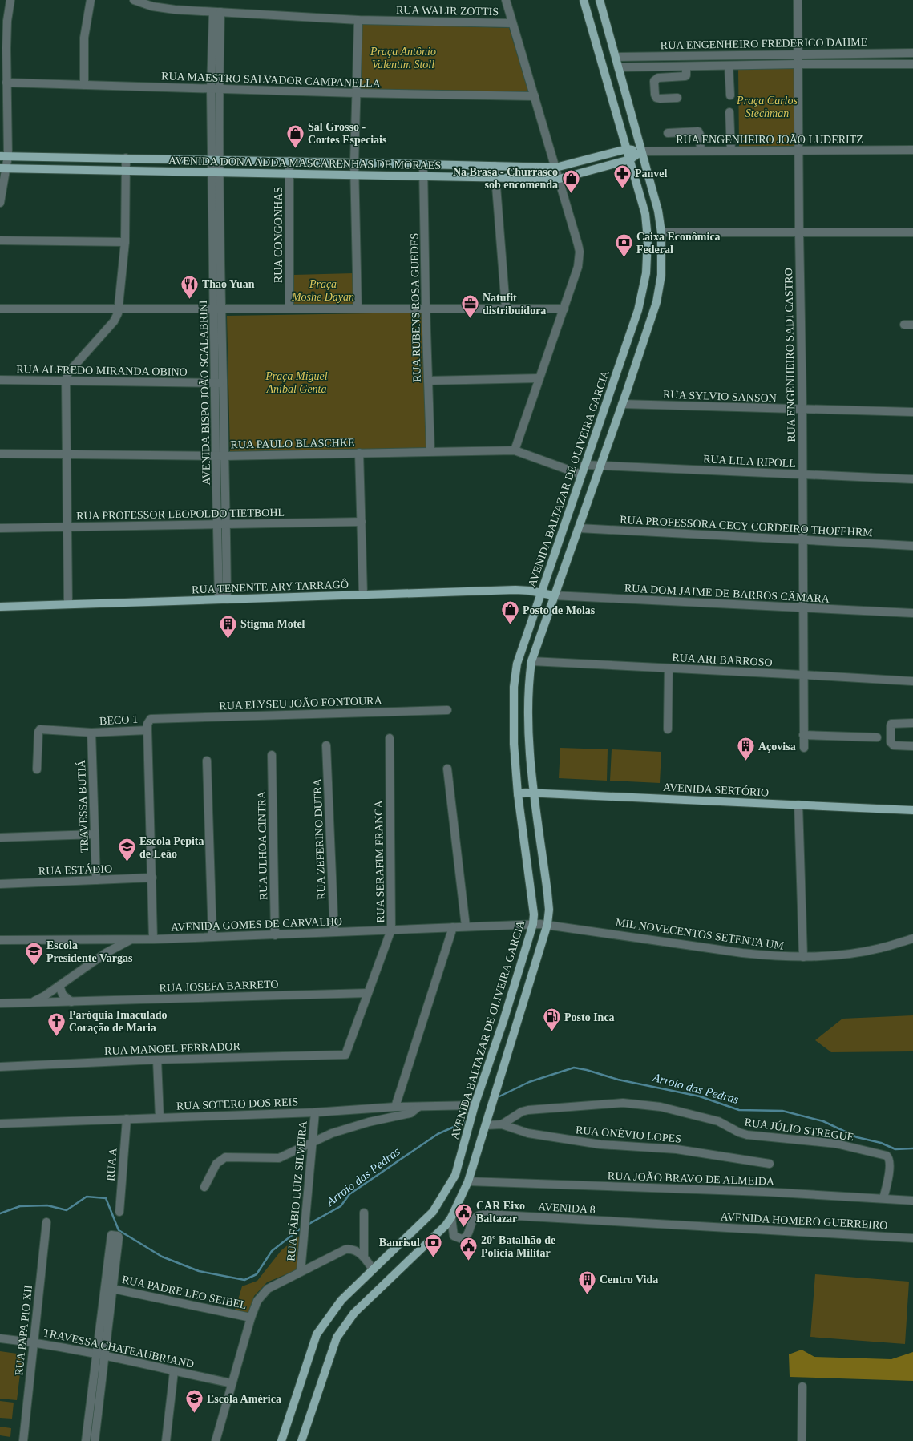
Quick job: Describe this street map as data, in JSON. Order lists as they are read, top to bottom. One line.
{"streets":{"main road":["RUA ENGENHEIRO JOÃO LUDERITZ","AVENIDA DONA ADDA MASCARENHAS DE MORAES","AVENIDA BALTAZAR DE OLIVEIRA GARCIA","RUA TENENTE ARY TARRAGÔ","RUA DOM JAIME DE BARROS CÂMARA","AVENIDA SERTÓRIO"],"street":["RUA WALIR ZOTTIS","RUA ENGENHEIRO FREDERICO DAHME","RUA MAESTRO SALVADOR CAMPANELLA","RUA CONGONHAS","RUA RUBENS ROSA GUEDES","RUA ENGENHEIRO SADI CASTRO","RUA ALFREDO MIRANDA OBINO","AVENIDA BISPO JOÃO SCALABRINI","RUA SYLVIO SANSON","RUA PAULO BLASCHKE","RUA LILA RIPOLL","RUA PROFESSOR LEOPOLDO TIETBOHL","RUA PROFESSORA CECY CORDEIRO THOFEHRM","RUA ARI BARROSO","RUA ELYSEU JOÃO FONTOURA","BECO 1","TRAVESSA BUTIÁ","RUA ZEFERINO DUTRA","RUA ULHOA CINTRA","RUA SERAFIM FRANCA","RUA ESTÁDIO","AVENIDA GOMES DE CARVALHO","MIL NOVECENTOS SETENTA UM","RUA JOSEFA BARRETO","RUA MANOEL FERRADOR","RUA SOTERO DOS REIS","RUA JÚLIO STREGUE","RUA ONÉVIO LOPES","RUA A","RUA JOÃO BRAVO DE ALMEIDA","RUA FÁBIO LUIZ SILVEIRA","AVENIDA 8","AVENIDA HOMERO GUERREIRO","RUA PADRE LEO SEIBEL","RUA PAPA PIO XII","TRAVESSA CHATEAUBRIAND"]},"crossings":[["RUA WALIR ZOTTIS","AVENIDA BISPO JOÃO SCALABRINI"],["RUA ENGENHEIRO FREDERICO DAHME","RUA ENGENHEIRO SADI CASTRO"],["RUA MAESTRO SALVADOR CAMPANELLA","AVENIDA BISPO JOÃO SCALABRINI"],["RUA ENGENHEIRO JOÃO LUDERITZ","AVENIDA DONA ADDA MASCARENHAS DE MORAES"],["RUA ENGENHEIRO JOÃO LUDERITZ","RUA ENGENHEIRO SADI CASTRO"],["RUA ENGENHEIRO JOÃO LUDERITZ","AVENIDA BALTAZAR DE OLIVEIRA GARCIA"],["AVENIDA DONA ADDA MASCARENHAS DE MORAES","RUA CONGONHAS"],["AVENIDA DONA ADDA MASCARENHAS DE MORAES","RUA RUBENS ROSA GUEDES"],["AVENIDA DONA ADDA MASCARENHAS DE MORAES","AVENIDA BISPO JOÃO SCALABRINI"],["AVENIDA DONA ADDA MASCARENHAS DE MORAES","AVENIDA BALTAZAR DE OLIVEIRA GARCIA"],["RUA RUBENS ROSA GUEDES","RUA PAULO BLASCHKE"],["RUA ENGENHEIRO SADI CASTRO","RUA SYLVIO SANSON"],["RUA ENGENHEIRO SADI CASTRO","RUA LILA RIPOLL"],["RUA ENGENHEIRO SADI CASTRO","RUA PROFESSORA CECY CORDEIRO THOFEHRM"],["RUA ENGENHEIRO SADI CASTRO","RUA DOM JAIME DE BARROS CÂMARA"],["RUA ENGENHEIRO SADI CASTRO","RUA ARI BARROSO"],["RUA ALFREDO MIRANDA OBINO","AVENIDA BISPO JOÃO SCALABRINI"],["AVENIDA BISPO JOÃO SCALABRINI","RUA PAULO BLASCHKE"],["AVENIDA BISPO JOÃO SCALABRINI","RUA PROFESSOR LEOPOLDO TIETBOHL"],["AVENIDA BISPO JOÃO SCALABRINI","RUA TENENTE ARY TARRAGÔ"],["RUA PAULO BLASCHKE","AVENIDA BALTAZAR DE OLIVEIRA GARCIA"],["RUA LILA RIPOLL","AVENIDA BALTAZAR DE OLIVEIRA GARCIA"],["AVENIDA BALTAZAR DE OLIVEIRA GARCIA","RUA TENENTE ARY TARRAGÔ"],["AVENIDA BALTAZAR DE OLIVEIRA GARCIA","RUA DOM JAIME DE BARROS CÂMARA"],["AVENIDA BALTAZAR DE OLIVEIRA GARCIA","AVENIDA SERTÓRIO"],["AVENIDA BALTAZAR DE OLIVEIRA GARCIA","AVENIDA GOMES DE CARVALHO"],["AVENIDA BALTAZAR DE OLIVEIRA GARCIA","RUA SOTERO DOS REIS"],["RUA TENENTE ARY TARRAGÔ","RUA DOM JAIME DE BARROS CÂMARA"],["RUA ELYSEU JOÃO FONTOURA","BECO 1"],["BECO 1","TRAVESSA BUTIÁ"],["TRAVESSA BUTIÁ","RUA ESTÁDIO"],["RUA ZEFERINO DUTRA","AVENIDA GOMES DE CARVALHO"],["RUA ULHOA CINTRA","AVENIDA GOMES DE CARVALHO"],["RUA SERAFIM FRANCA","AVENIDA GOMES DE CARVALHO"],["RUA SERAFIM FRANCA","RUA JOSEFA BARRETO"],["RUA SERAFIM FRANCA","RUA MANOEL FERRADOR"],["AVENIDA GOMES DE CARVALHO","MIL NOVECENTOS SETENTA UM"],["AVENIDA GOMES DE CARVALHO","RUA JOSEFA BARRETO"],["RUA SOTERO DOS REIS","RUA A"],["RUA SOTERO DOS REIS","RUA FÁBIO LUIZ SILVEIRA"],["RUA JÚLIO STREGUE","RUA ONÉVIO LOPES"],["RUA JÚLIO STREGUE","RUA JOÃO BRAVO DE ALMEIDA"],["AVENIDA 8","AVENIDA HOMERO GUERREIRO"],["RUA PAPA PIO XII","TRAVESSA CHATEAUBRIAND"]],"water":["Arroio das Pedras"],"parks":["Praça Antônio Valentim Stoll","Praça Carlos Stechman","Praça Moshe Dayan","Praça Miguel Aníbal Genta"],"places":{"shop":["Sal Grosso - Cortes Especiais","Na Brasa - Churrasco sob encomenda","Posto de Molas"],"pharmacy":["Panvel"],"bank":["Caixa Econômica Federal","Banrisul"],"restaurant":["Thao Yuan"],"office":["Natufit distribuidora"],"building":["Stigma Motel","Açovisa","Centro Vida"],"school or university":["Escola Pepita de Leão","Escola Presidente Vargas","Escola América"],"fuel station":["Posto Inca"],"church":["Paróquia Imaculado Coração de Maria"],"public building":["CAR Eixo Baltazar","20º Batalhão de Polícia Militar"]}}
